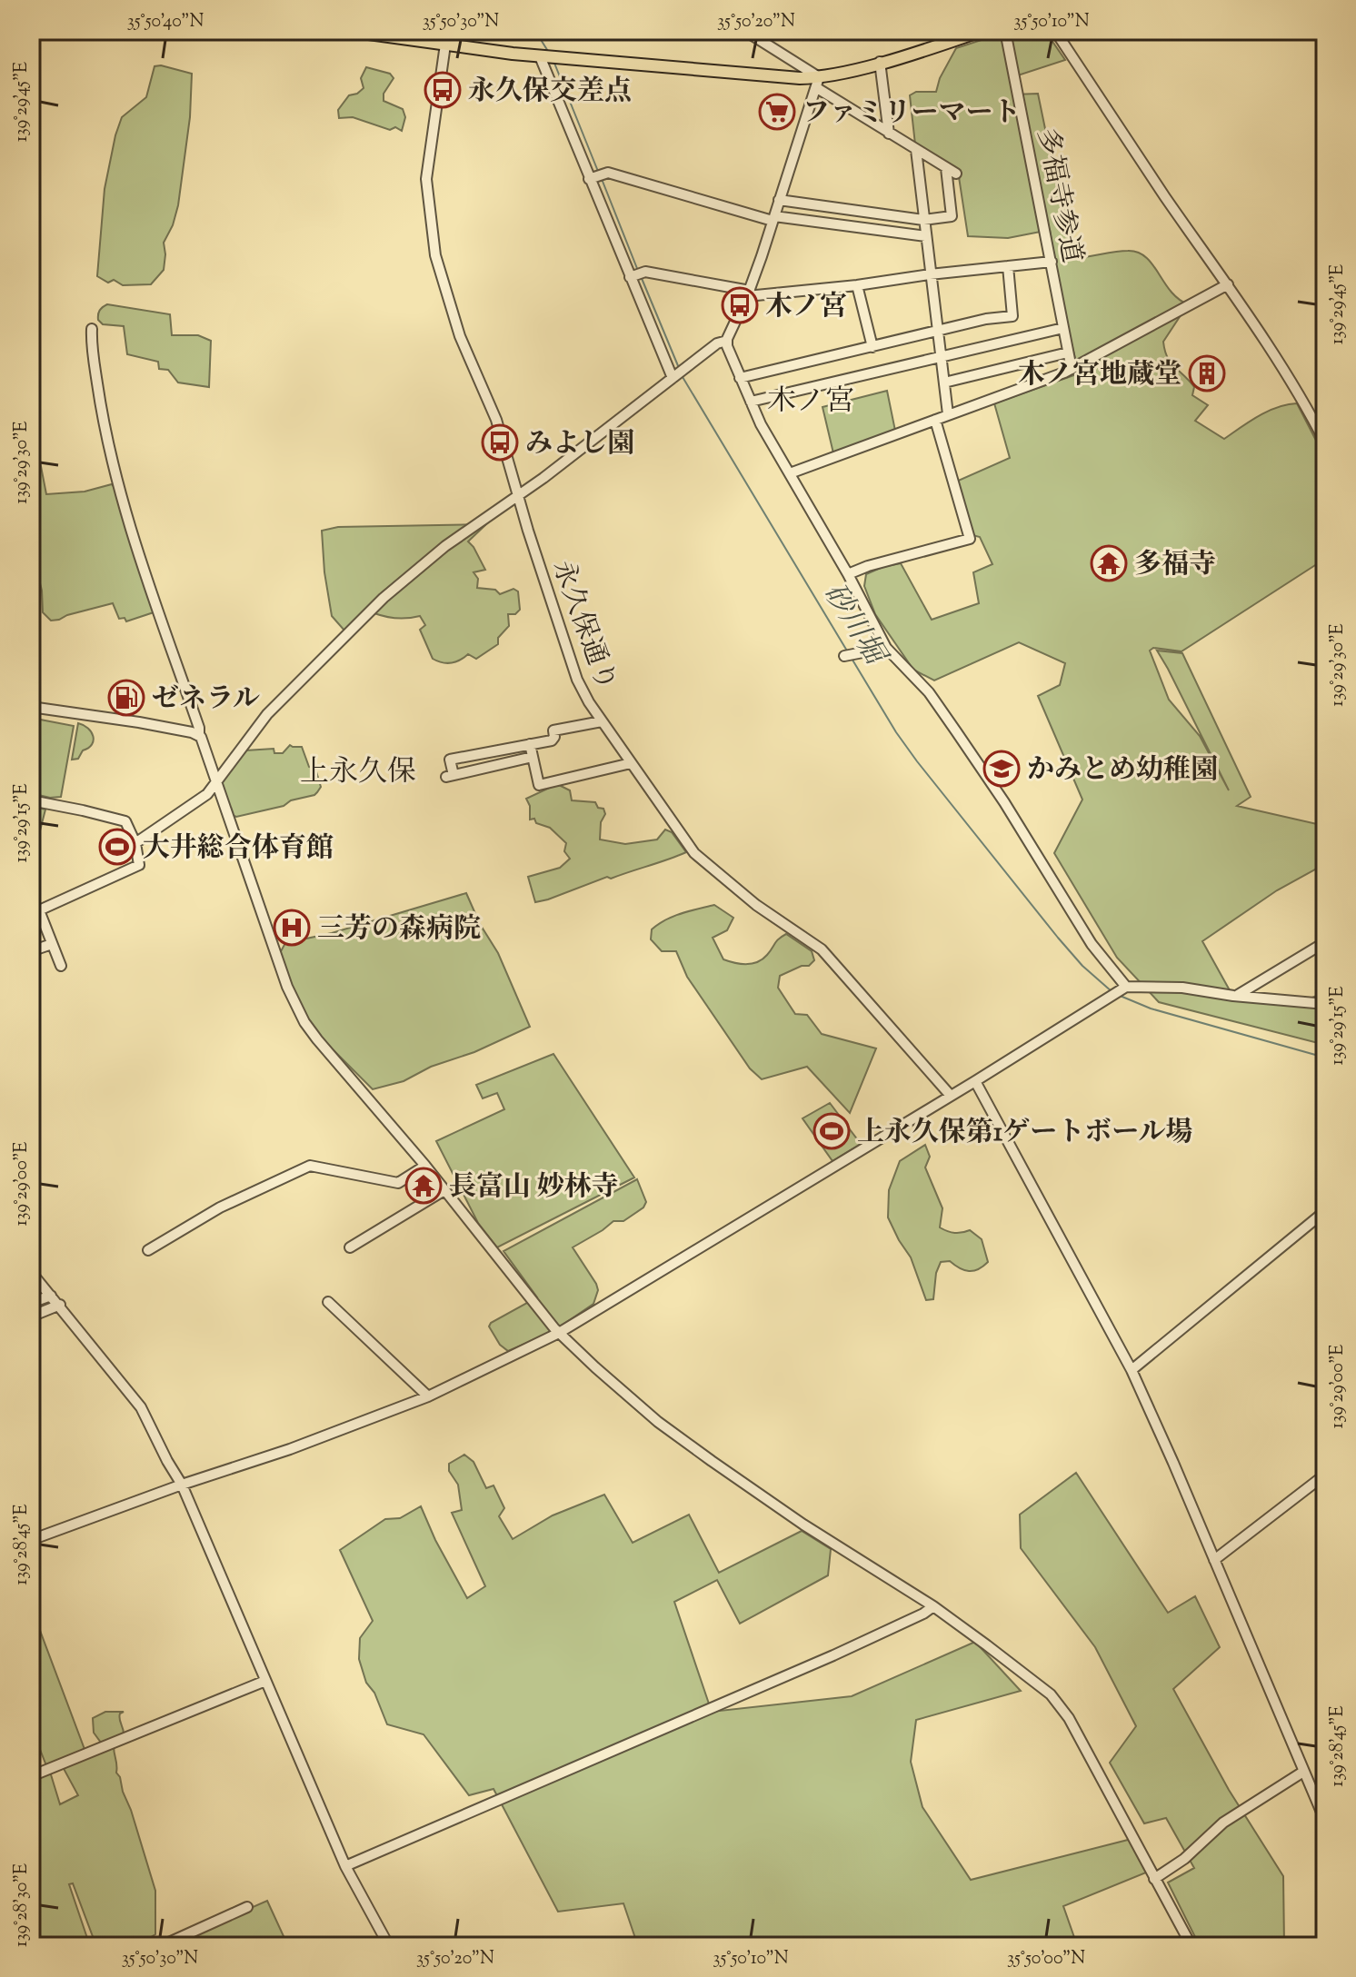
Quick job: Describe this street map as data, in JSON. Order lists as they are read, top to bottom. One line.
{"streets":{"street":["多福寺参道","永久保通り"]},"districts":["木ノ宮","上永久保"],"water":["砂川堀"],"places":{"bus stop":["永久保交差点","木ノ宮","みよし園"],"supermarket":["ファミリーマート"],"building":["木ノ宮地蔵堂"],"temple":["多福寺","長富山 妙林寺"],"fuel station":["ゼネラル"],"school or university":["かみとめ幼稚園"],"sports":["大井総合体育館","上永久保第1ゲートボール場"],"hospital":["三芳の森病院"]},"coordinates":["35°50'40\"N","35°50'30\"N","35°50'20\"N","35°50'10\"N","139°29'45\"E","139°29'30\"E","139°29'15\"E","139°29'00\"E","139°28'45\"E","139°28'30\"E","35°50'00\"N"]}
